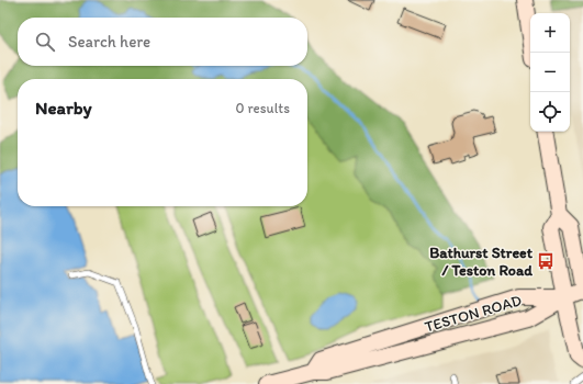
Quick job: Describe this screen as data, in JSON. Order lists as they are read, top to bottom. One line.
{"streets":{"main road":["TESTON ROAD"]},"places":{"bus stop":["Bathurst Street / Teston Road"]},"page":{"map_buttons":["+","−"],"search":"Search here","heading":["Nearby","0 results"]}}
